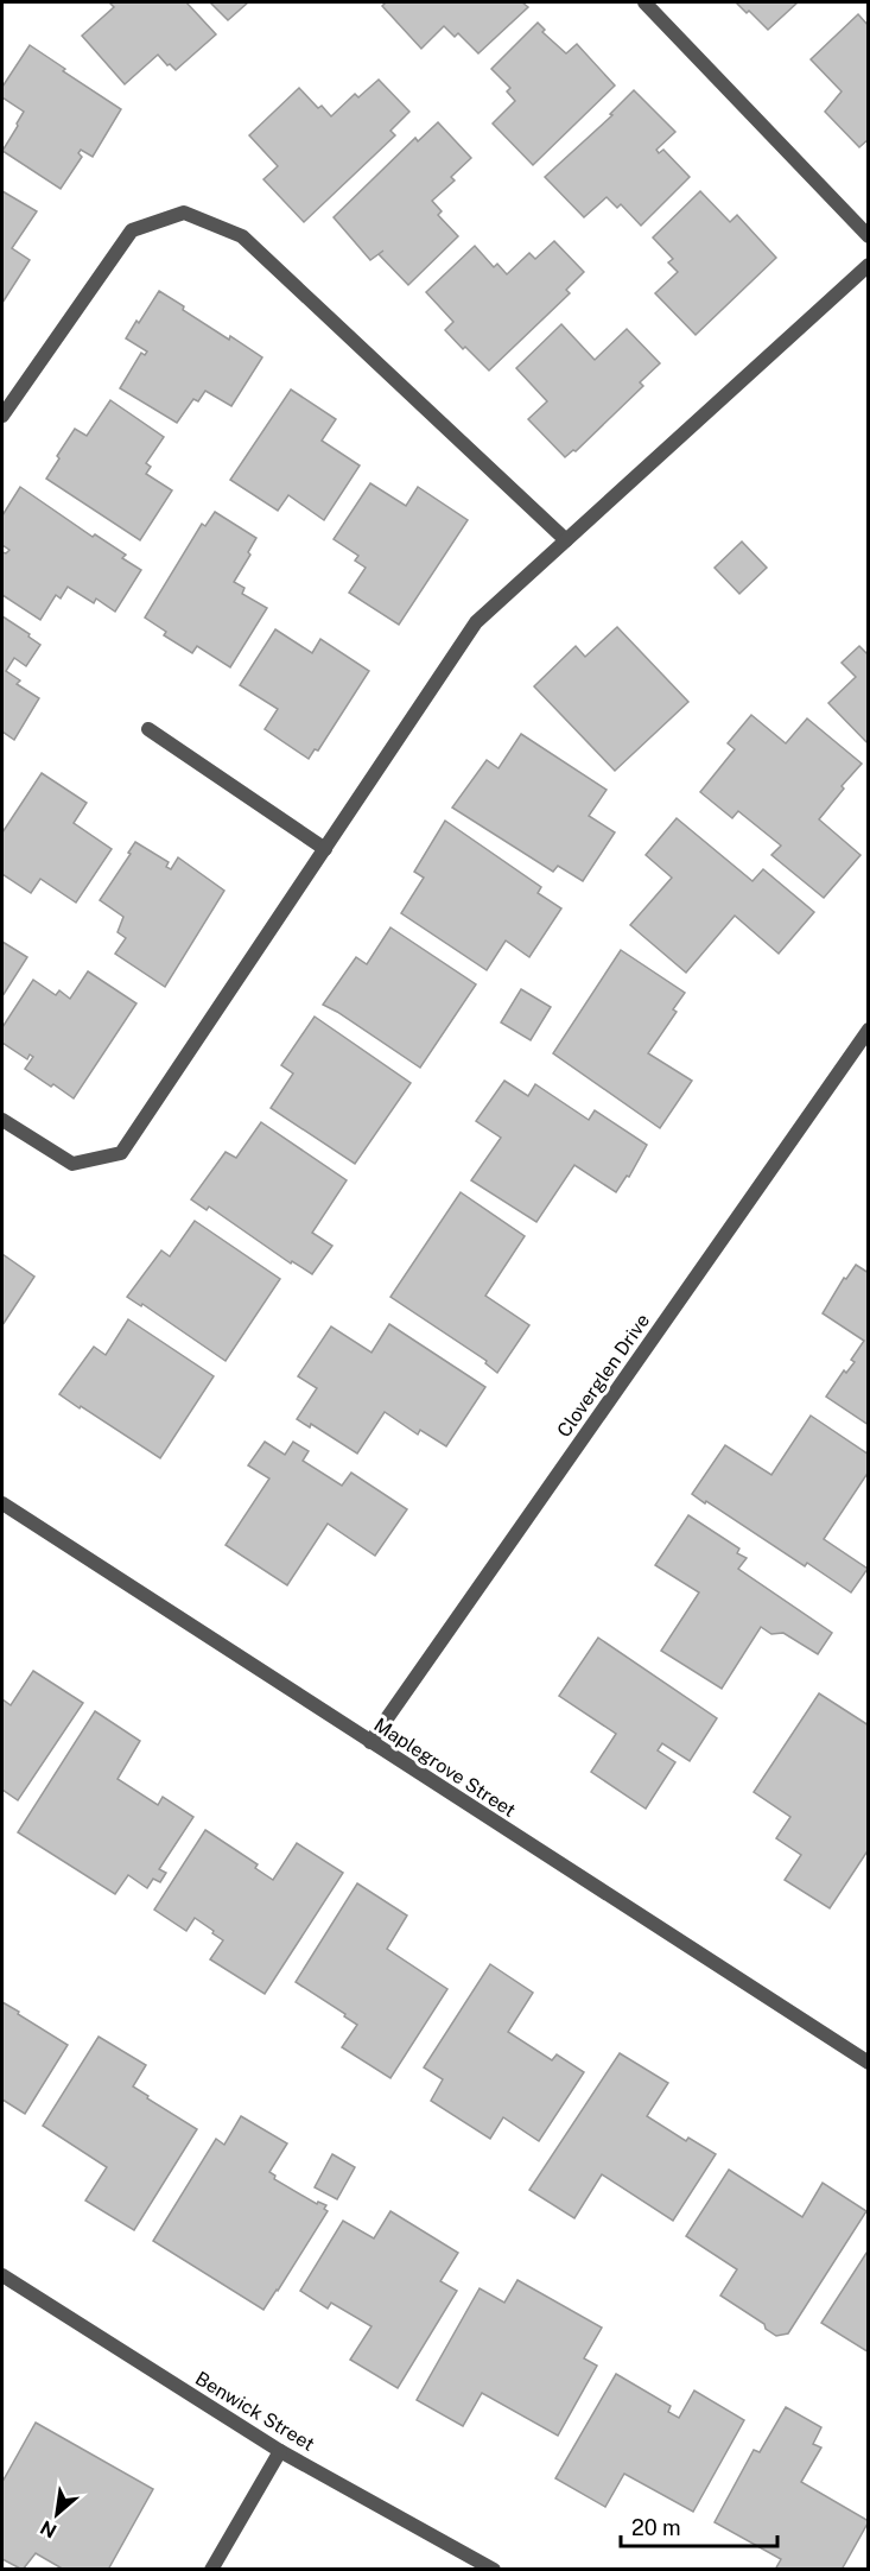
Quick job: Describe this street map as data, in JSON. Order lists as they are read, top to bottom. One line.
{"streets":{"street":["Cloverglen Drive","Maplegrove Street","Benwick Street"]},"crossings":[["Cloverglen Drive","Maplegrove Street"]],"scale_bar":"20 m","north":"bottom left"}
